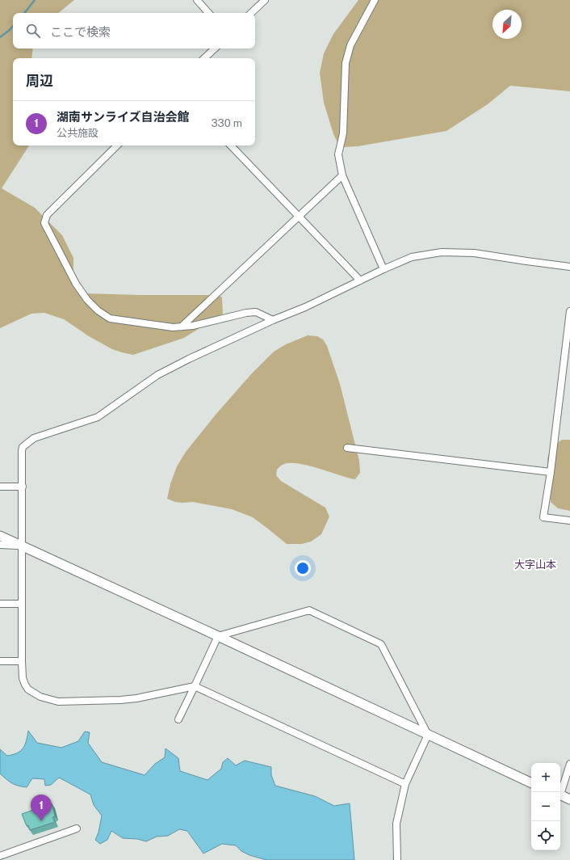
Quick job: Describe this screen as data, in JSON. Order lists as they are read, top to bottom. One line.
{"districts":["大字山本"],"north":"bottom left","page":{"search":"ここで検索","heading":"周辺","list":[{"mark":"1","name":"湖南サンライズ自治会館","note":"公共施設","value":"330 m"}],"map_buttons":["+","−"],"pins":"1"}}
